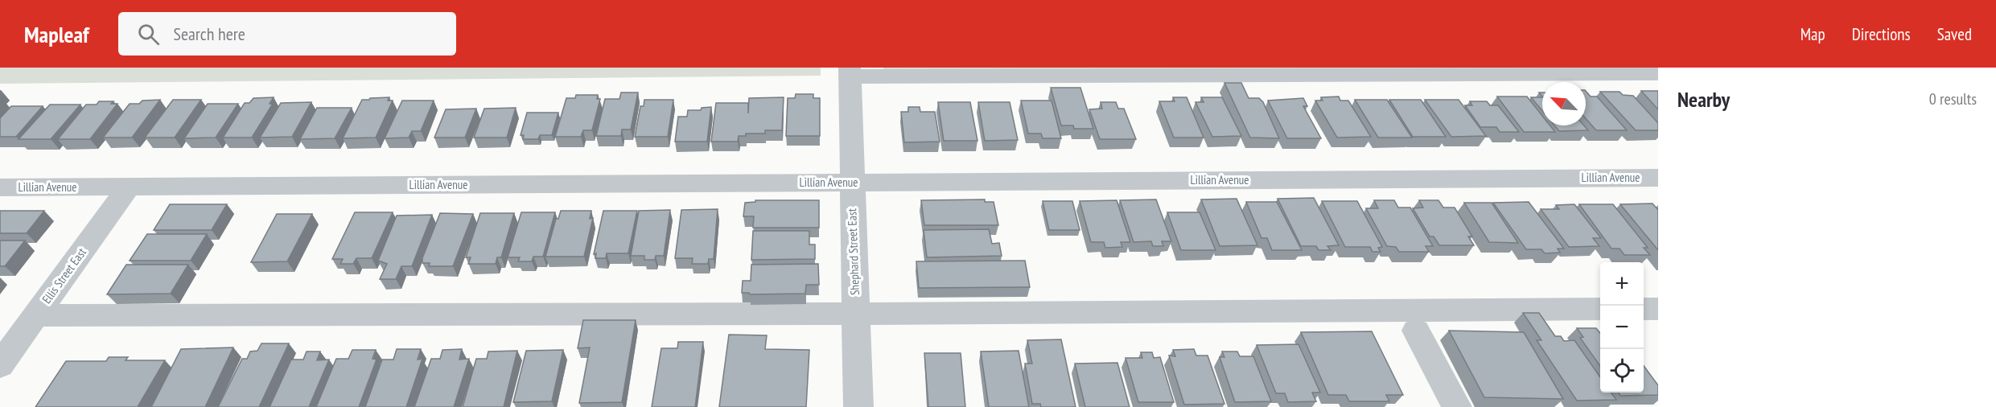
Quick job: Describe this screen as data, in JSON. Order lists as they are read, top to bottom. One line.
{"streets":{"street":["Lillian Avenue","Shephard Street East","Ellis Street East"]},"crossings":[["Lillian Avenue","Shephard Street East"],["Lillian Avenue","Ellis Street East"]],"north":"top left","page":{"header":"Mapleaf","search":"Search here","nav":["Map","Directions","Saved"],"heading":["Nearby","0 results"],"map_buttons":["+","−"]}}
